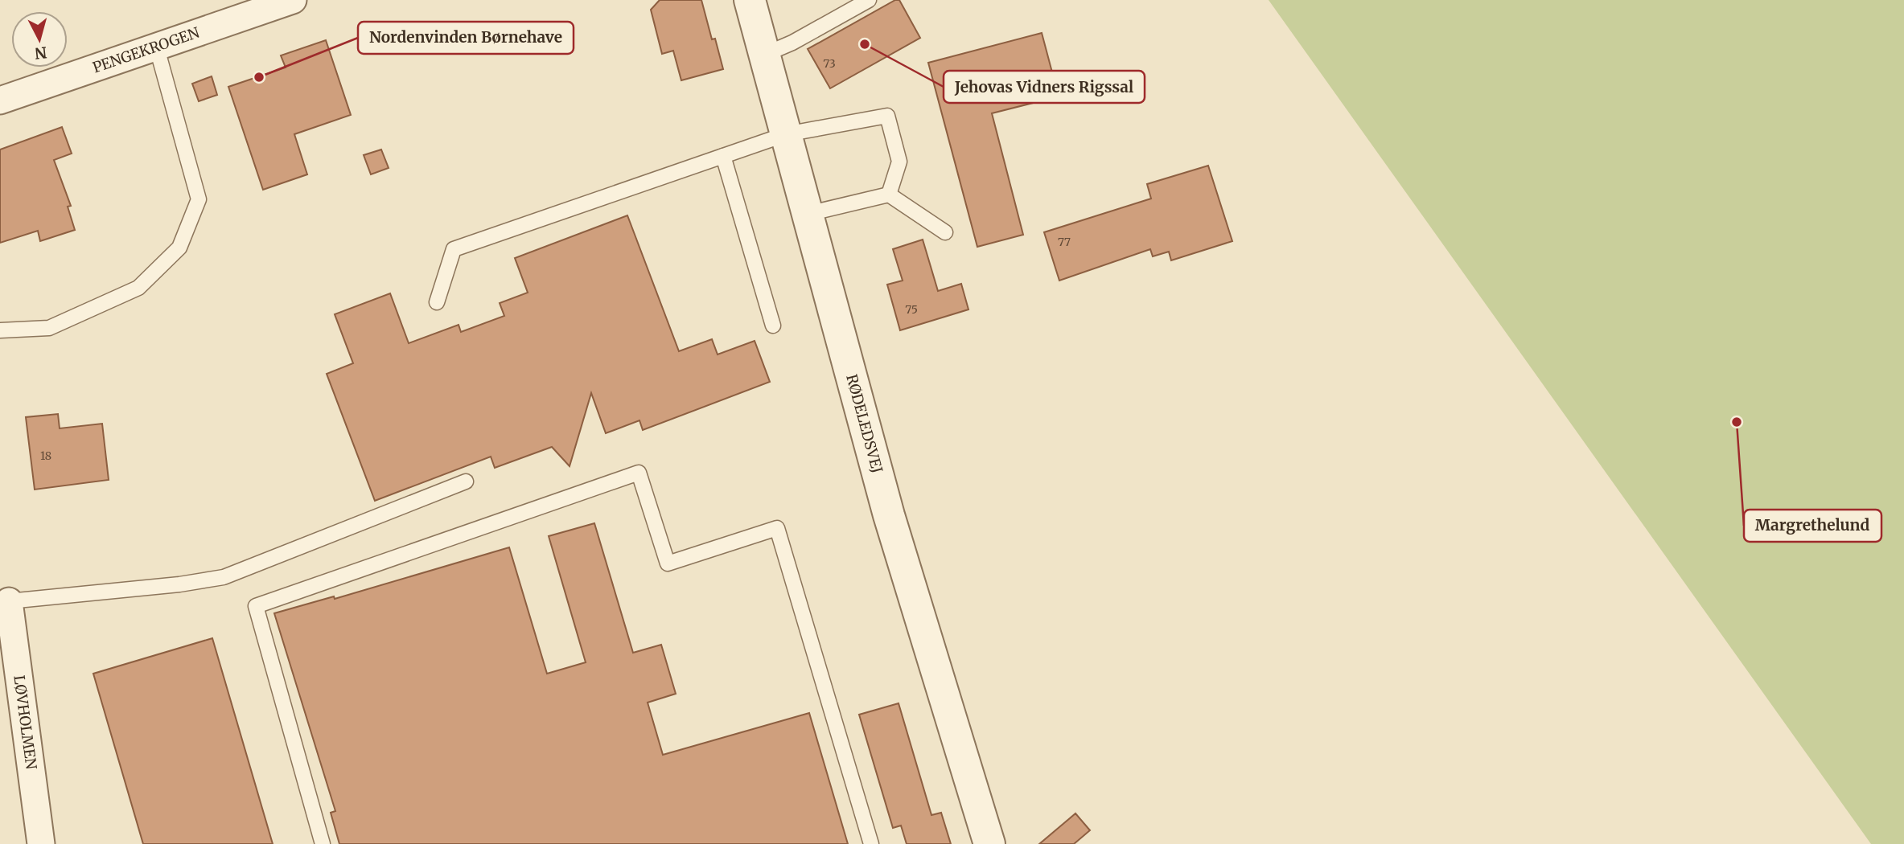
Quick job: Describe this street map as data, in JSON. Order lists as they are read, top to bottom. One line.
{"streets":{"street":["PENGEKROGEN","RØDELEDSVEJ","LØVHOLMEN"]},"places":["Jehovas Vidners Rigssal","Nordenvinden Børnehave","Margrethelund"],"house_numbers":["73","77","75","18"],"north":"bottom"}
